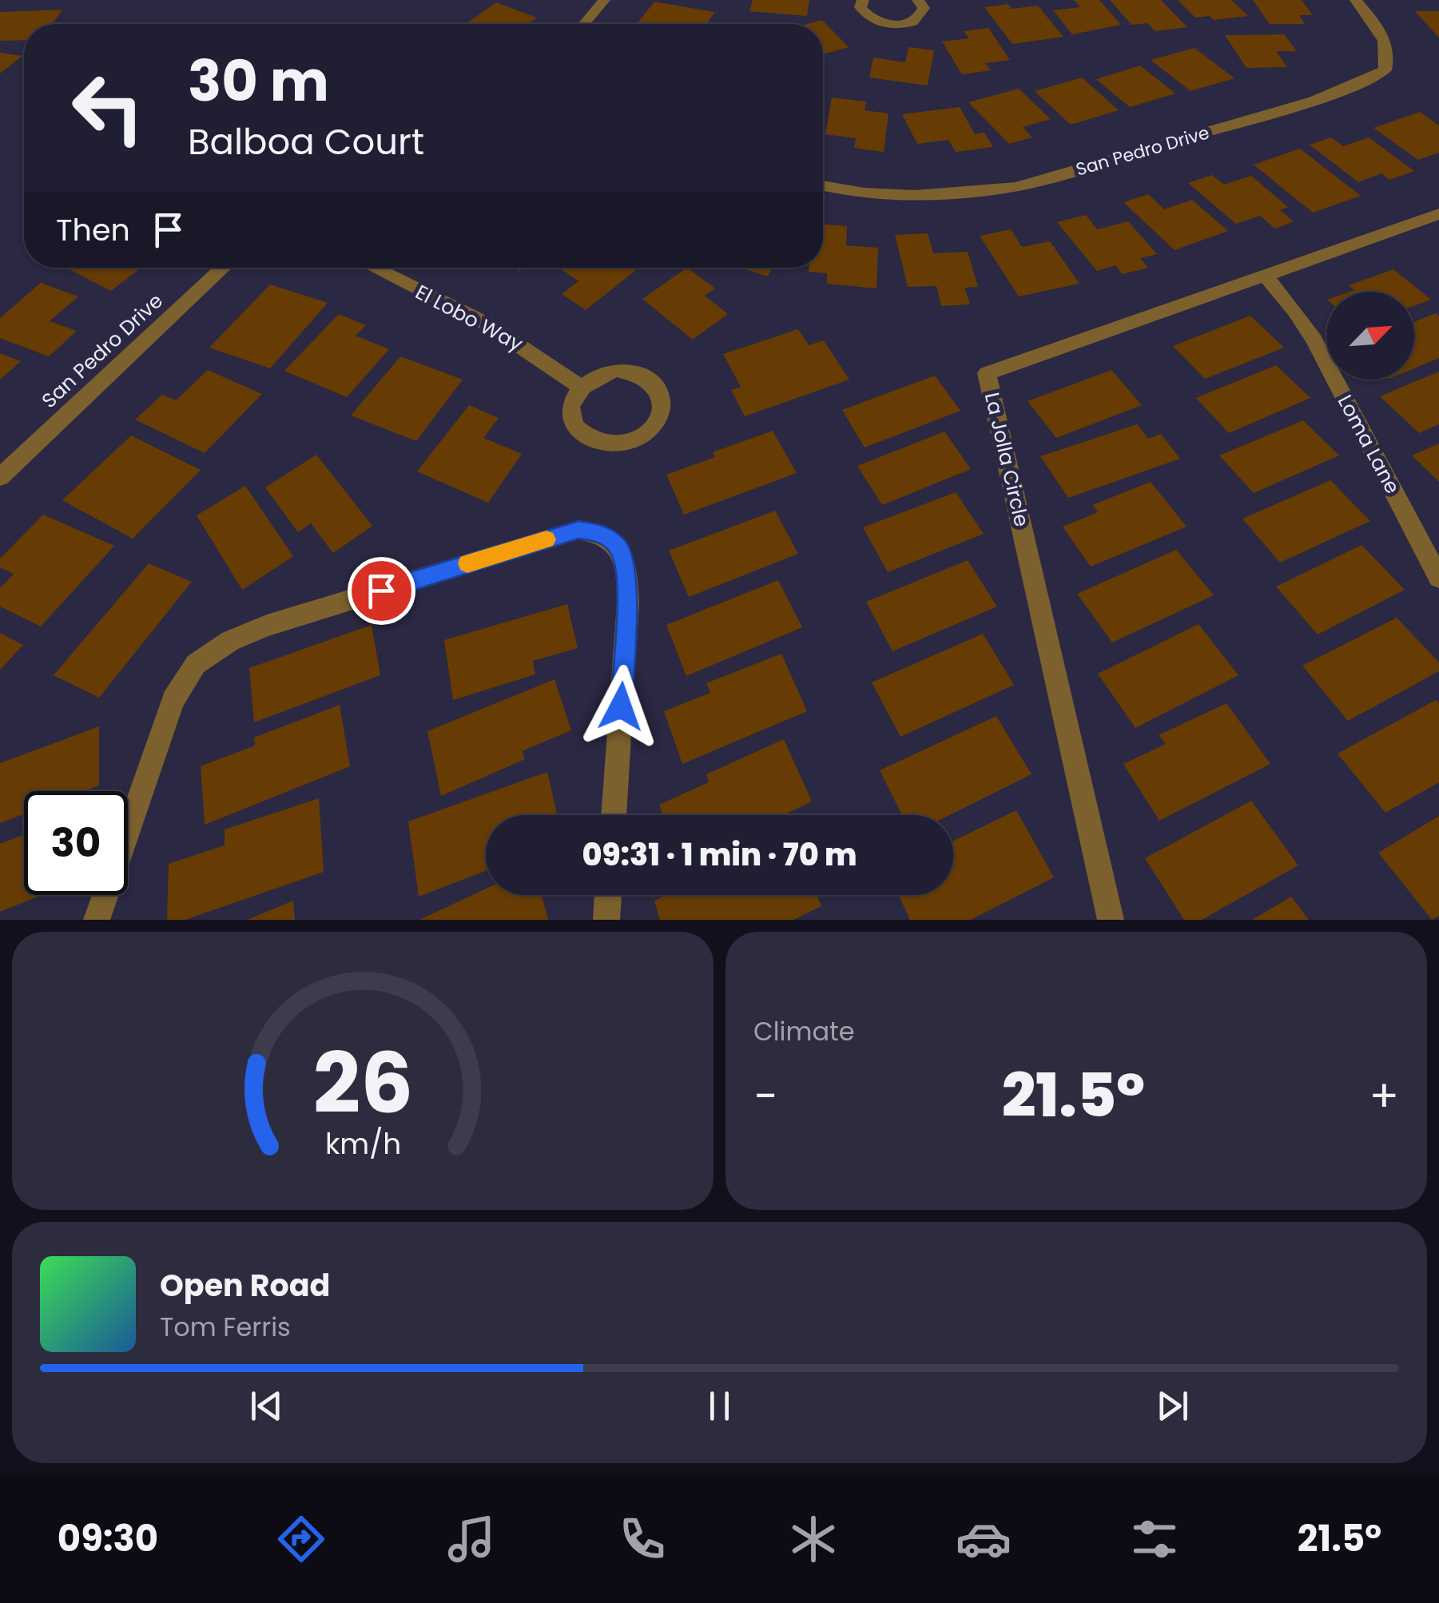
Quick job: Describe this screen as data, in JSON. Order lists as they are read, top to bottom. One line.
{"streets":{"street":["San Pedro Drive","El Lobo Way","Loma Lane","La Jolla Circle"]},"crossings":[["Loma Lane","La Jolla Circle"]],"north":"top right","page":{"turn":["30 m","Balboa Court"],"then":"Then","limit":"30","trip":"09:31 · 1 min · 70 m","tile":"Climate","heat":["−","21.5°","+"],"song":["Open Road","Tom Ferris"],"tabs":["09:30","21.5°"],"gauge":["26","km/h"]}}
